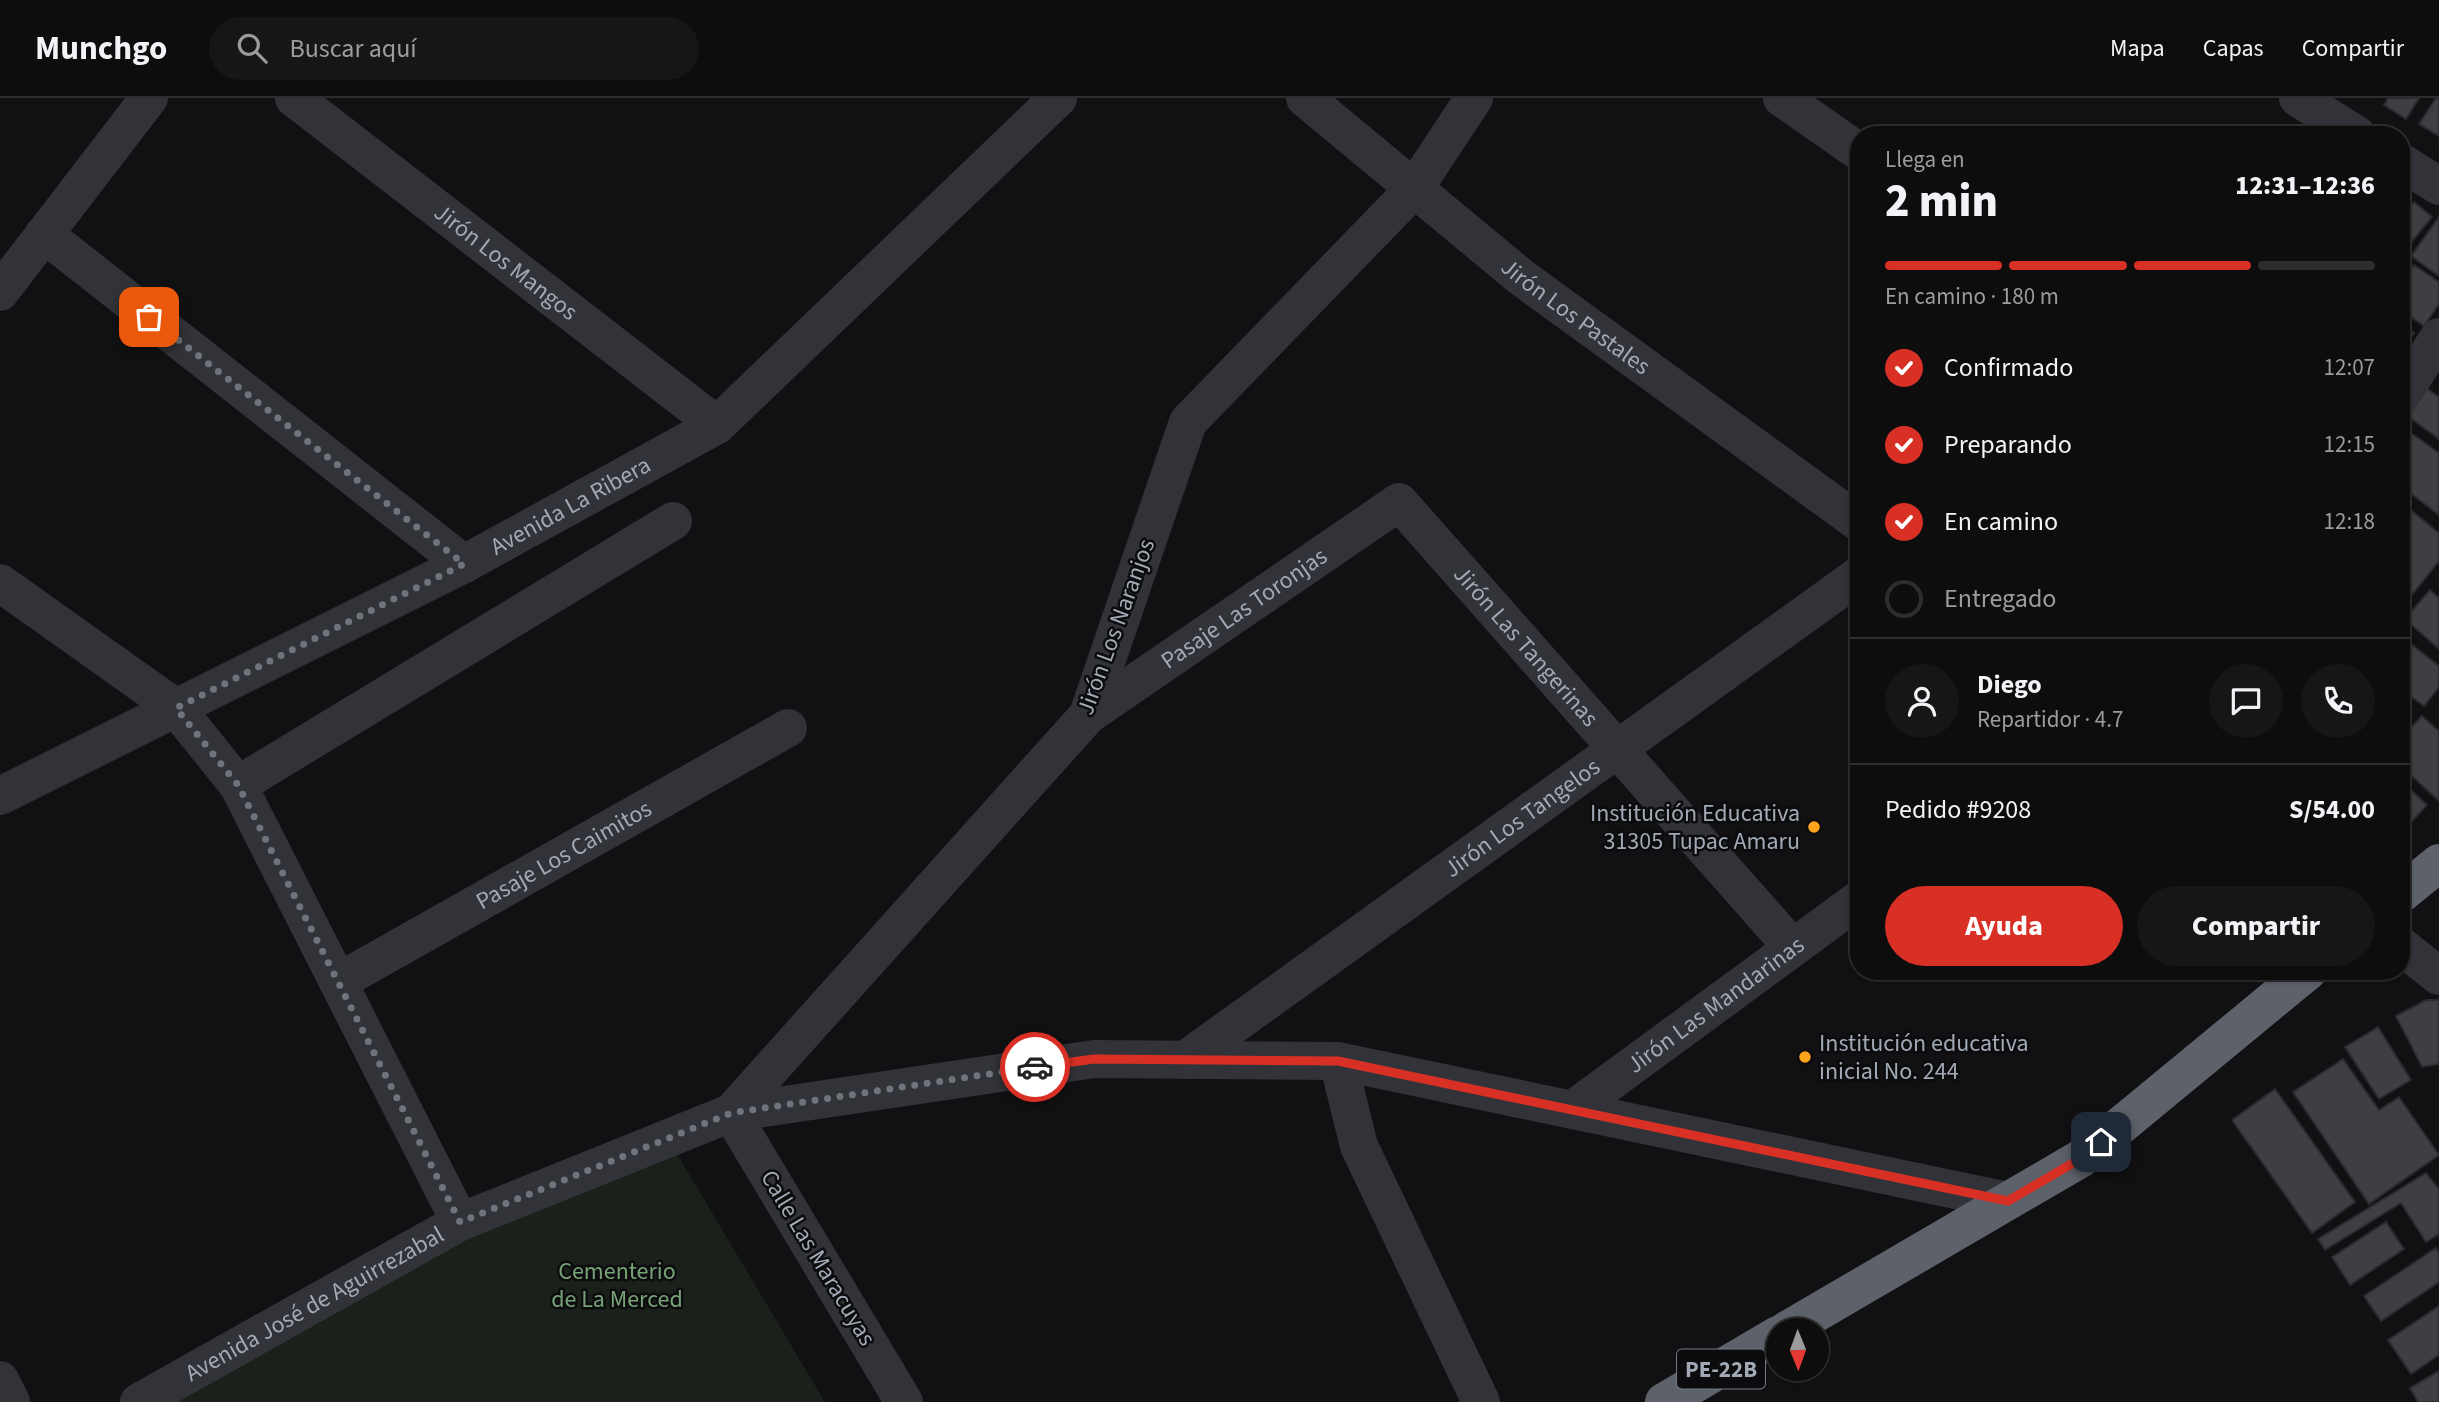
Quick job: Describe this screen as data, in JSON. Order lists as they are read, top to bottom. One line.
{"streets":{"highway":["PE-22B"],"street":["Jirón Los Mangos","Jirón Los Pastales","Avenida La Ribera","Pasaje Las Toronjas","Jirón Los Naranjos","Jirón Las Tangerinas","Jirón Los Tangelos","Pasaje Los Caimitos","Jirón Las Mandarinas","Calle Las Maracuyas","Avenida José de Aguirrezabal"]},"crossings":[["Jirón Los Mangos","Avenida La Ribera"],["Jirón Los Pastales","Jirón Los Naranjos"],["Pasaje Las Toronjas","Jirón Los Naranjos"],["Pasaje Las Toronjas","Jirón Las Tangerinas"],["Jirón Los Naranjos","Calle Las Maracuyas"],["Jirón Los Naranjos","Avenida José de Aguirrezabal"],["Jirón Las Tangerinas","Jirón Los Tangelos"],["Jirón Las Tangerinas","Jirón Las Mandarinas"],["Jirón Los Tangelos","Avenida José de Aguirrezabal"],["Jirón Las Mandarinas","Avenida José de Aguirrezabal"],["Calle Las Maracuyas","Avenida José de Aguirrezabal"],["Avenida José de Aguirrezabal","PE-22B"]],"parks":["Cementerio de La Merced"],"places":["Institución Educativa 31305 Tupac Amaru","Institución educativa inicial No. 244"],"north":"bottom","page":{"header":"Munchgo","search":"Buscar aquí","nav":["Mapa","Capas","Compartir"],"heading":["2 min","Llega en","12:31–12:36"],"panel":["Diego","Repartidor · 4.7","Pedido #9208","S/54.00"],"bar":"En camino · 180 m","list":[["Confirmado","12:07"],["Preparando","12:15"],["En camino","12:18"],"Entregado"],"buttons":["Ayuda","Compartir"]}}
